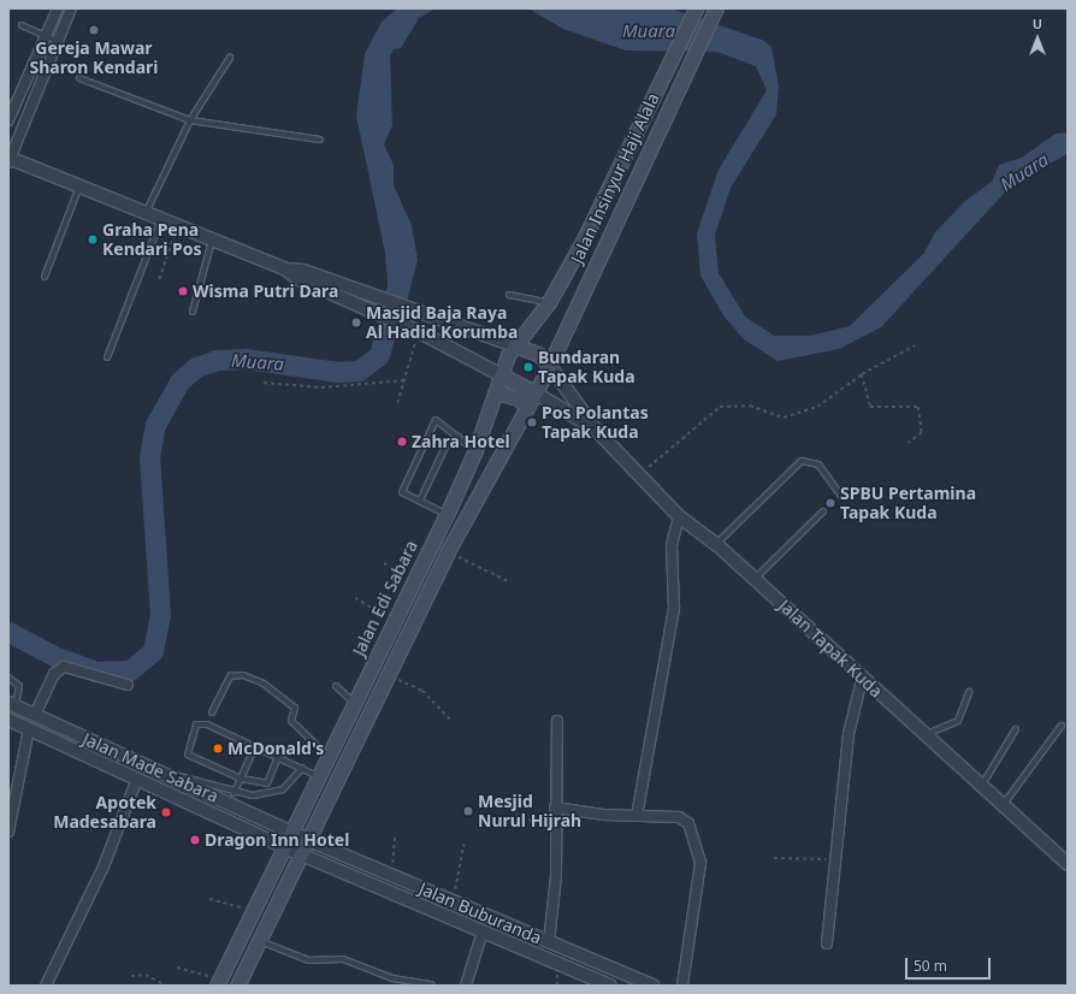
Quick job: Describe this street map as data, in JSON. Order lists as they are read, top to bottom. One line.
{"streets":{"main road":["Jalan Insinyur Haji Alala","Jalan Edi Sabara"],"street":["Jalan Tapak Kuda","Jalan Made Sabara","Jalan Buburanda"]},"crossings":[["Jalan Insinyur Haji Alala","Jalan Edi Sabara"],["Jalan Insinyur Haji Alala","Jalan Tapak Kuda"],["Jalan Edi Sabara","Jalan Made Sabara"],["Jalan Made Sabara","Jalan Buburanda"]],"water":["Muara"],"places":["Gereja Mawar Sharon Kendari","Graha Pena Kendari Pos","Wisma Putri Dara","Masjid Baja Raya Al Hadid Korumba","Bundaran Tapak Kuda","Pos Polantas Tapak Kuda","Zahra Hotel","SPBU Pertamina Tapak Kuda","McDonald's","Mesjid Nurul Hijrah","Apotek Madesabara","Dragon Inn Hotel"],"scale_bar":"50 m","north":"top"}
